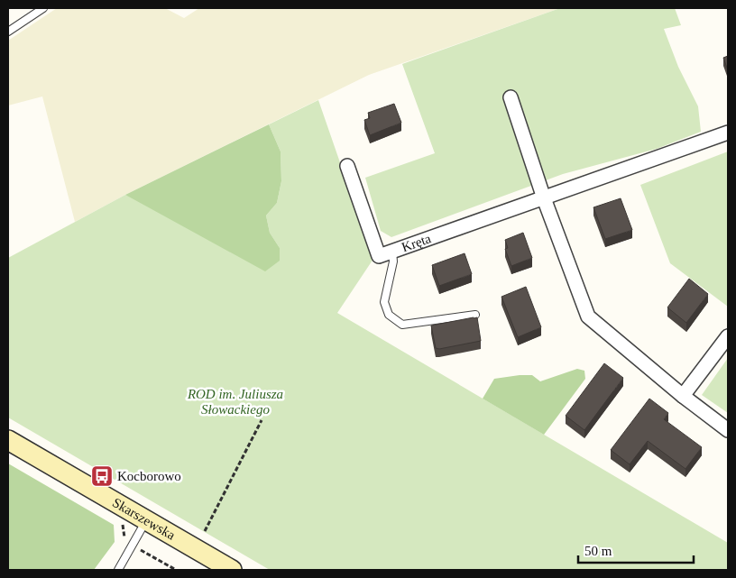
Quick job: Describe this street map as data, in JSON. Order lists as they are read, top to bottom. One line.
{"streets":{"main road":["Skarszewska"],"street":["Kręta"]},"parks":["ROD im. Juliusza Słowackiego"],"places":{"bus stop":["Kocborowo"]},"scale_bar":"50 m"}
